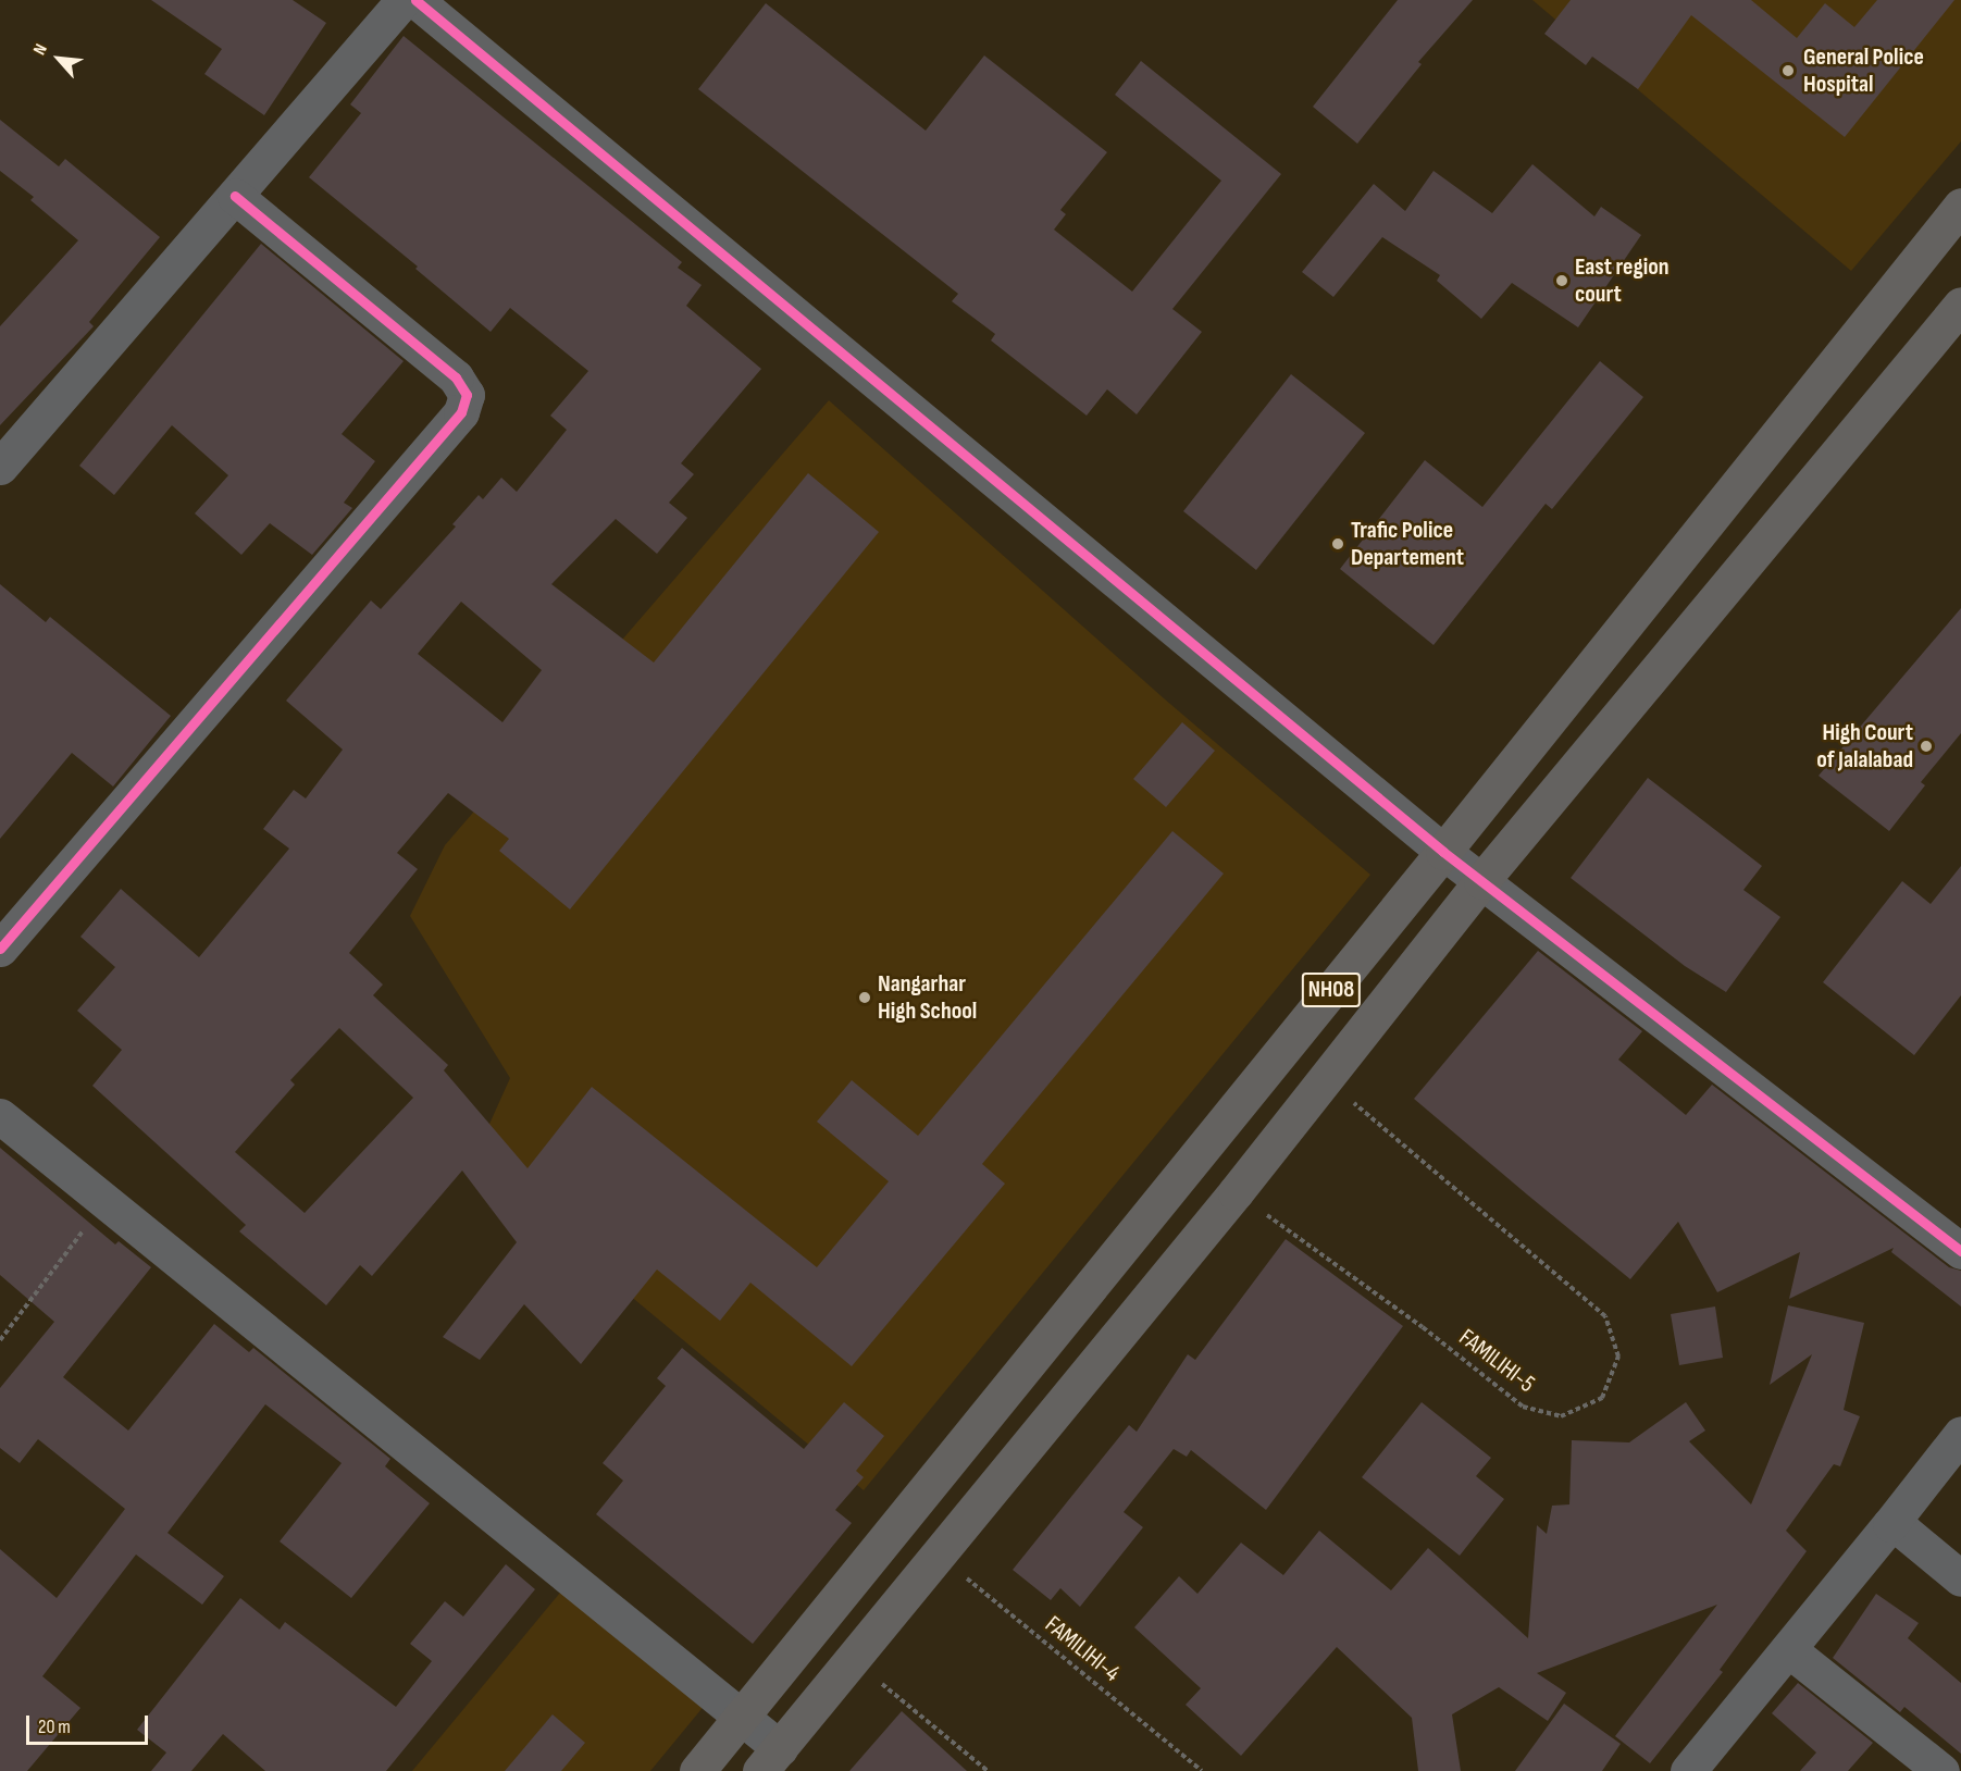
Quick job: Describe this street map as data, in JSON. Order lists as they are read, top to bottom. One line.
{"streets":{"highway":["NH08"],"path":["FAMILIHI-5","FAMILIHI-4"]},"crossings":[["NH08","FAMILIHI-5"],["NH08","FAMILIHI-4"]],"places":["General Police Hospital","East region court","Trafic Police Departement","High Court of Jalalabad","Nangarhar High School"],"scale_bar":"20 m","north":"top left"}
